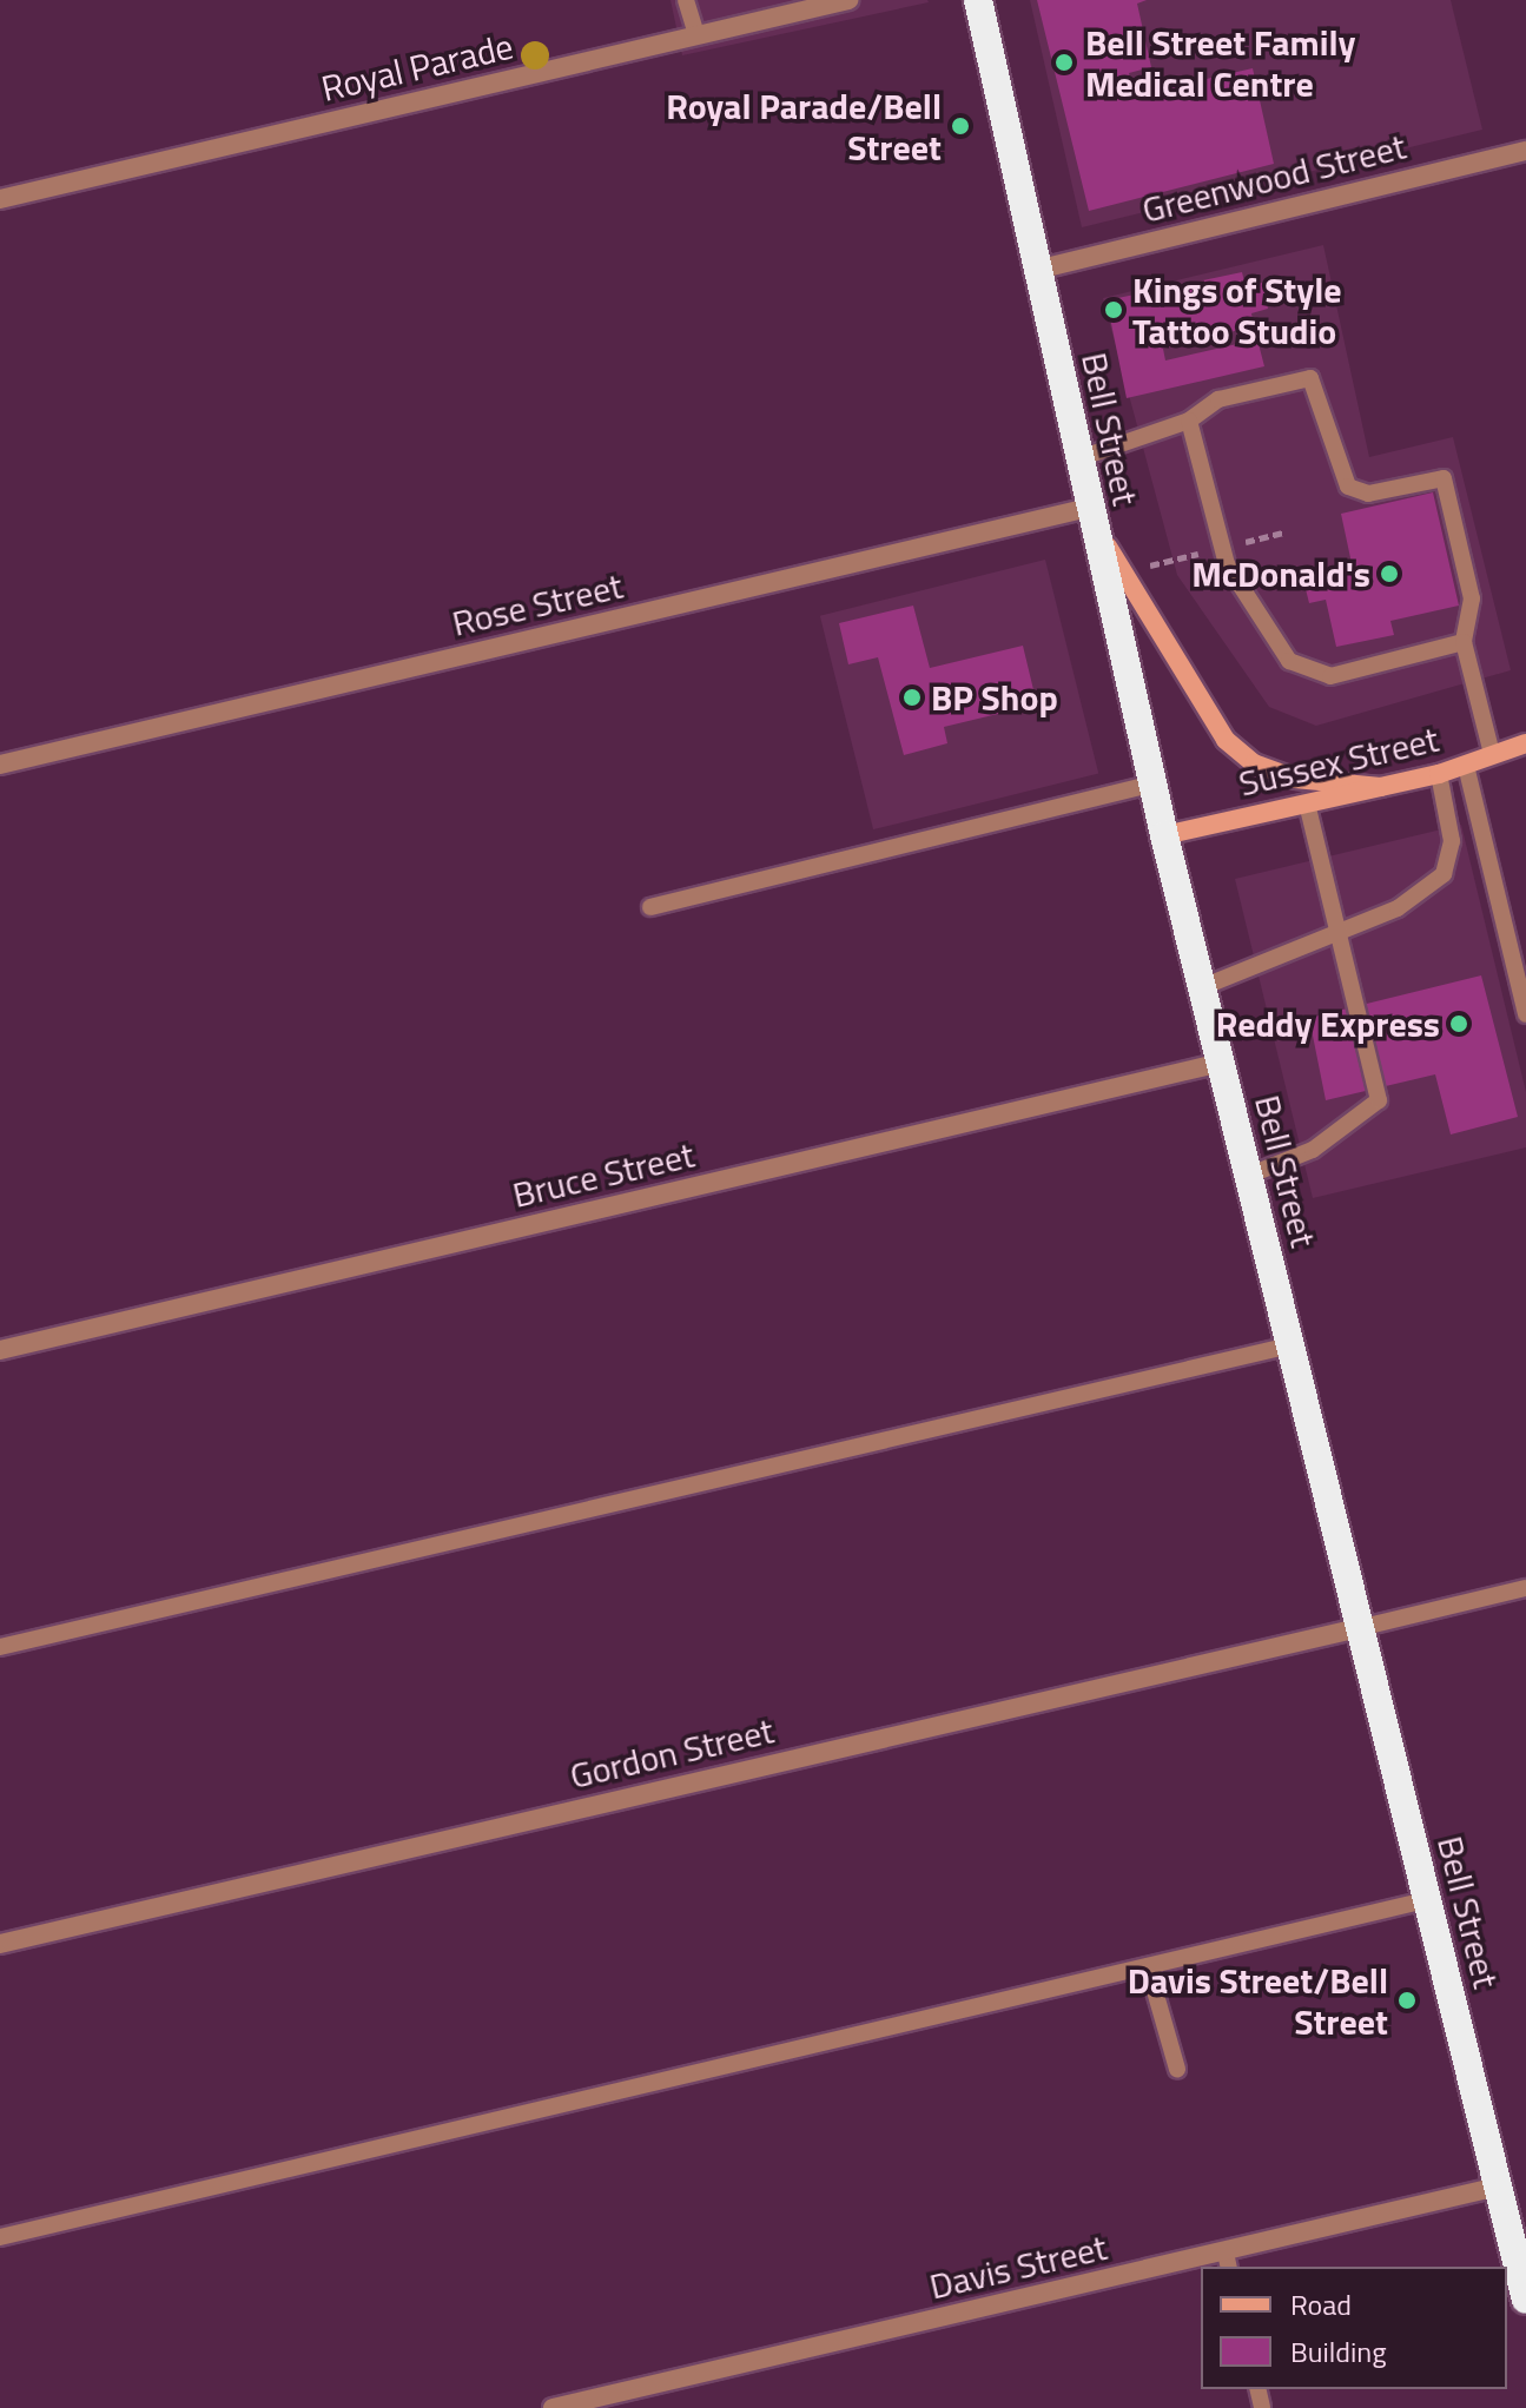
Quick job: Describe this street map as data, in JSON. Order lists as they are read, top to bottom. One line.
{"streets":{"highway":["Bell Street"],"street":["Royal Parade","Greenwood Street","Rose Street","Sussex Street","Bruce Street","Gordon Street","Davis Street"]},"crossings":[["Greenwood Street","Bell Street"],["Bell Street","Rose Street"],["Bell Street","Sussex Street"],["Bell Street","Bruce Street"],["Bell Street","Gordon Street"],["Bell Street","Davis Street"]],"places":["Bell Street Family Medical Centre","Royal Parade/Bell Street","Kings of Style Tattoo Studio","McDonald's","BP Shop","Reddy Express","Davis Street/Bell Street"],"legend":["Road","Building"]}
